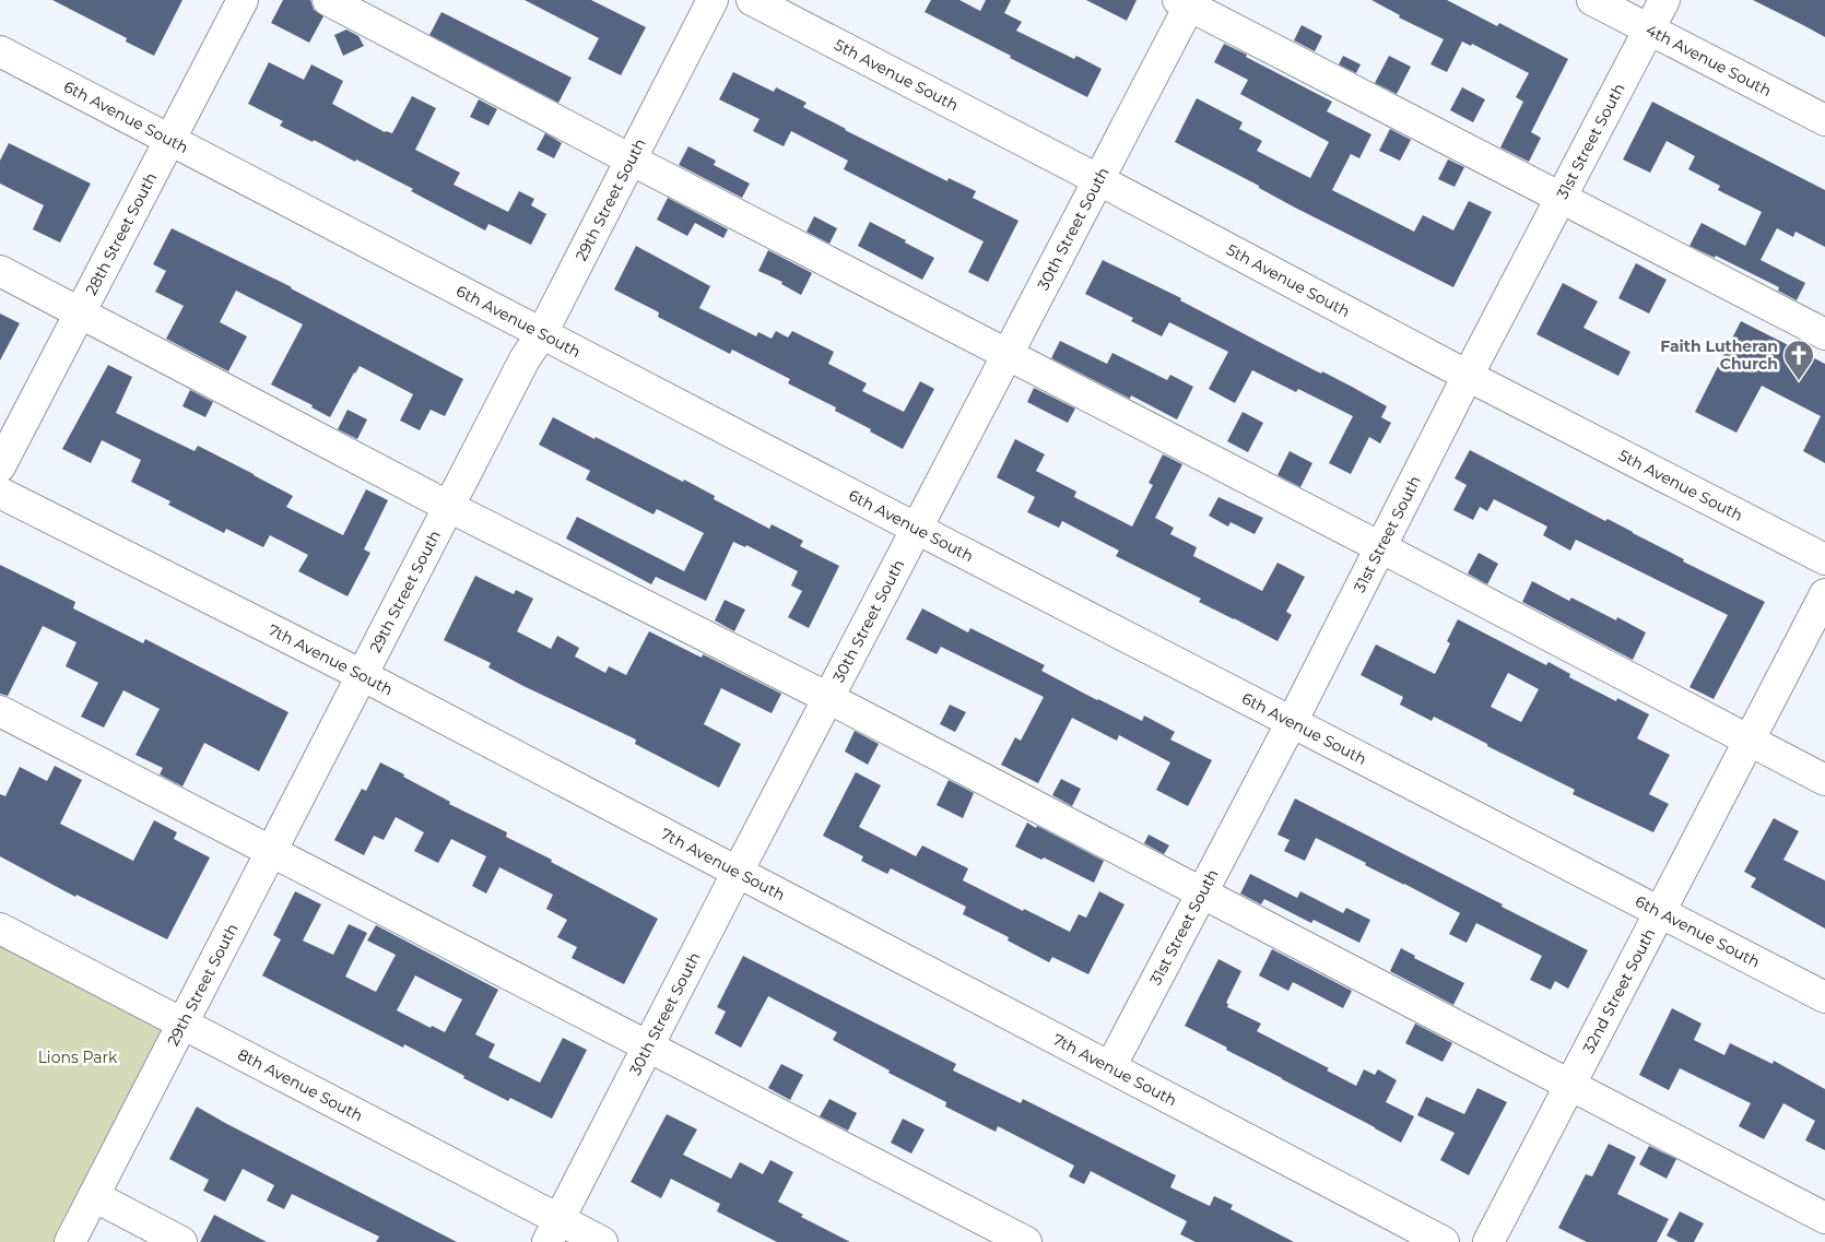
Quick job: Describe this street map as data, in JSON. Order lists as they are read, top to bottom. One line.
{"streets":{"street":["4th Avenue South","5th Avenue South","6th Avenue South","31st Street South","29th Street South","30th Street South","28th Street South","7th Avenue South","32nd Street South","8th Avenue South"]},"crossings":[["4th Avenue South","31st Street South"],["5th Avenue South","31st Street South"],["5th Avenue South","30th Street South"],["6th Avenue South","31st Street South"],["6th Avenue South","29th Street South"],["6th Avenue South","30th Street South"],["6th Avenue South","28th Street South"],["6th Avenue South","32nd Street South"],["31st Street South","7th Avenue South"],["29th Street South","7th Avenue South"],["29th Street South","8th Avenue South"],["30th Street South","7th Avenue South"],["30th Street South","8th Avenue South"]],"parks":["Lions Park"],"places":{"church":["Faith Lutheran Church"]}}
